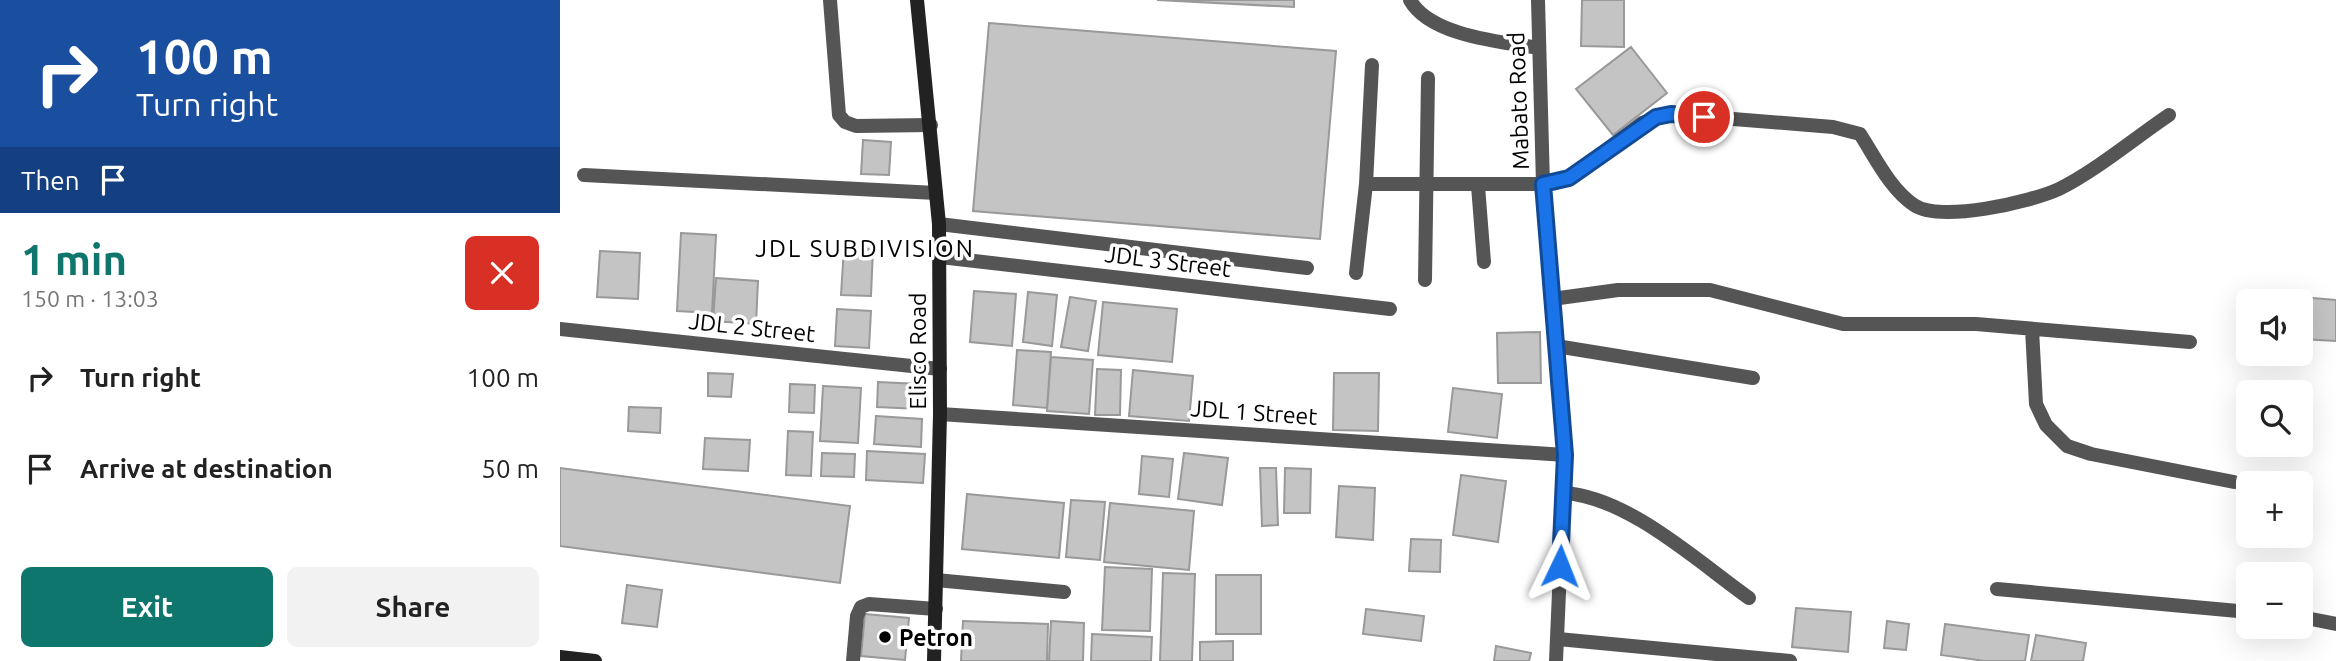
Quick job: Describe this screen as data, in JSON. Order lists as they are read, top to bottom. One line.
{"streets":{"main road":["Elisco Road"],"street":["Mabato Road","JDL 3 Street","JDL 2 Street","JDL 1 Street"]},"crossings":[["Mabato Road","JDL 1 Street"],["JDL 3 Street","Elisco Road"],["JDL 2 Street","Elisco Road"],["Elisco Road","JDL 1 Street"]],"districts":["JDL SUBDIVISION"],"places":["Petron"],"page":{"turn":["100 m","Turn right"],"then":"Then","heading":["1 min","150 m · 13:03"],"map_buttons":["+","−"],"list":[{"name":"Turn right","value":"100 m"},{"name":"Arrive at destination","value":"50 m"}],"buttons":["Exit","Share"]}}
